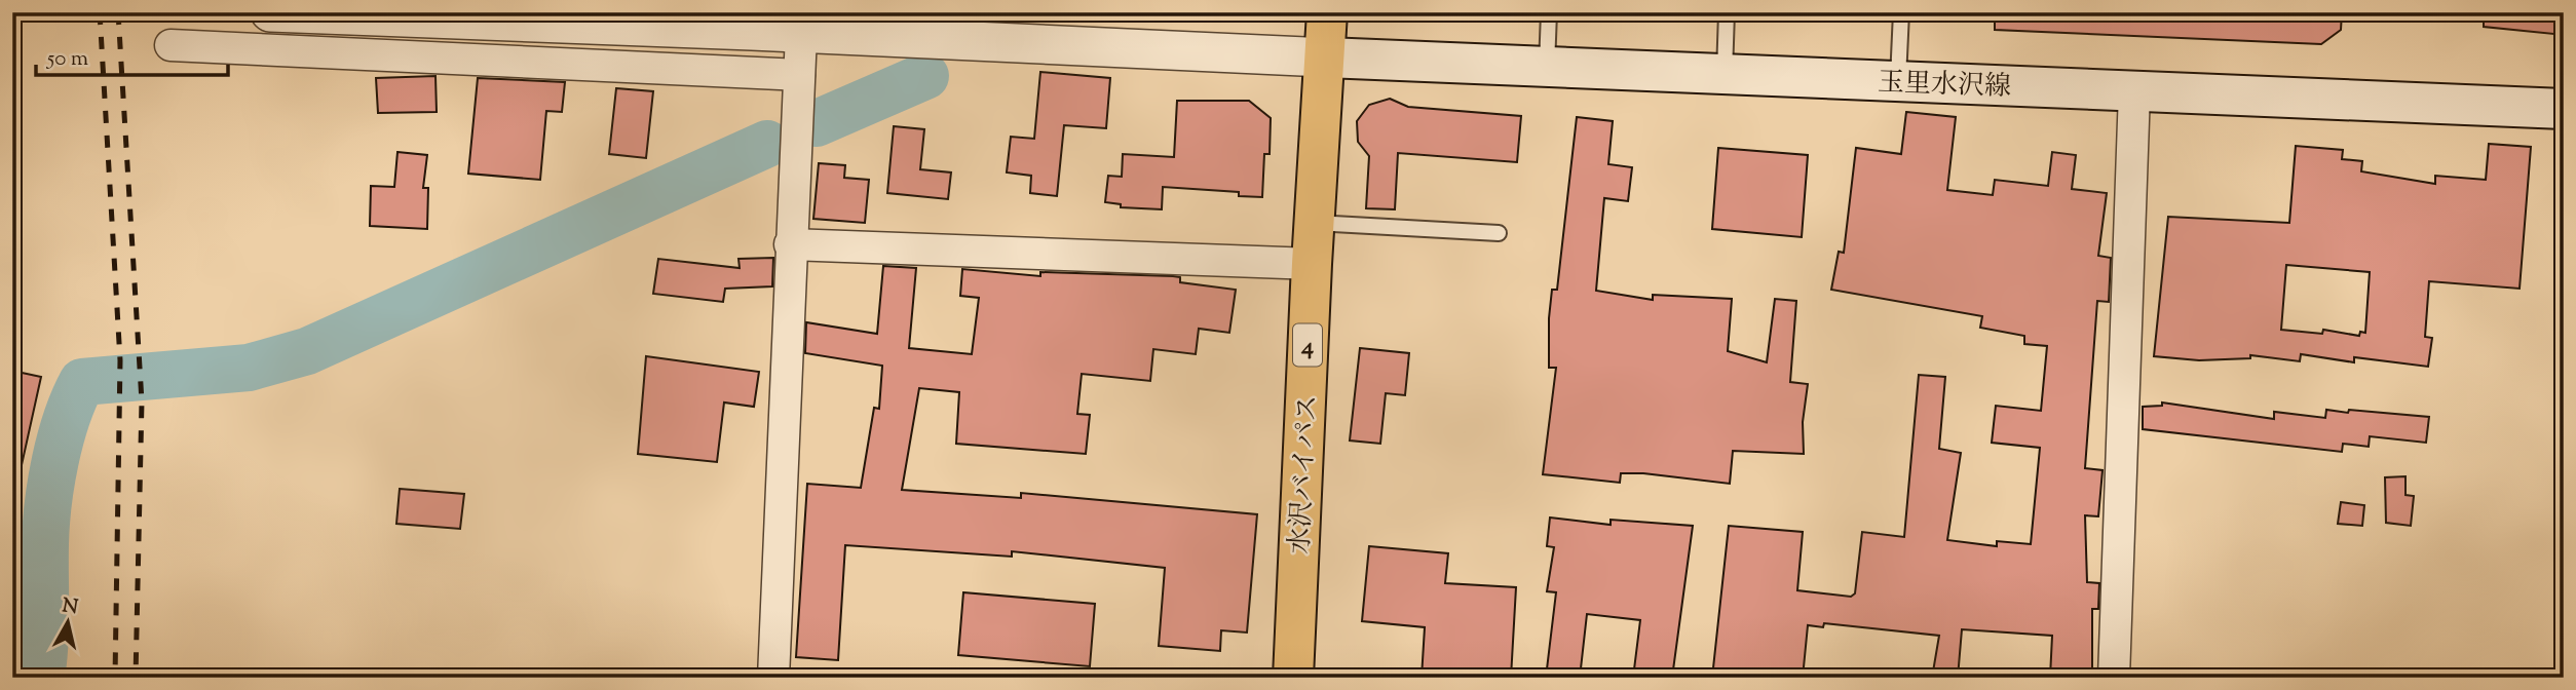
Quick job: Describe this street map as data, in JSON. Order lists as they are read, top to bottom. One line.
{"streets":{"highway":["4","水沢バイパス"],"main road":["玉里水沢線"]},"crossings":[["玉里水沢線","水沢バイパス"]],"scale_bar":"50 m","north":"top"}
